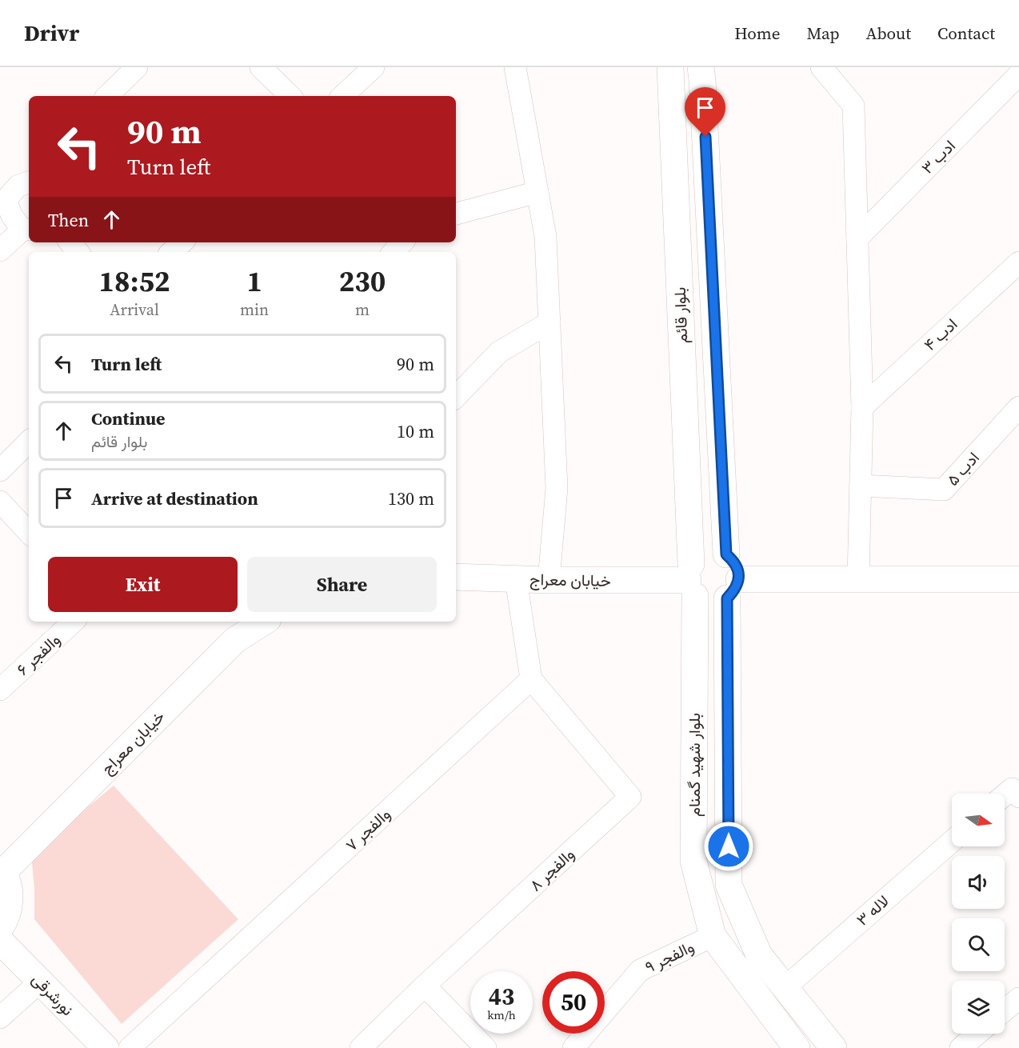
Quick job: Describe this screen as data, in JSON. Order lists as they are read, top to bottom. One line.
{"streets":{"main road":["بلوار قائم","خیابان معراج","بلوار شهید گمنام","نورشرقی"],"street":["ادب ۳","ادب ۴","ادب ۵","والفجر ۶","والفجر ۷","والفجر ۸","لاله ۳","والفجر ۹"]},"crossings":[["بلوار قائم","خیابان معراج"],["بلوار قائم","بلوار شهید گمنام"],["خیابان معراج","بلوار شهید گمنام"],["بلوار شهید گمنام","والفجر ۹"],["والفجر ۷","والفجر ۸"]],"north":"right","page":{"header":"Drivr","nav":["Home","Map","About","Contact"],"turn":["90 m","Turn left"],"then":"Then","eta":["18:52","Arrival","1","min","230","m"],"list":[{"name":"Turn left","value":"90 m"},{"name":"Continue","note":"بلوار قائم","value":"10 m"},{"name":"Arrive at destination","value":"130 m"}],"buttons":["Exit","Share"],"speed":"43 km/h","limit":"50"}}
